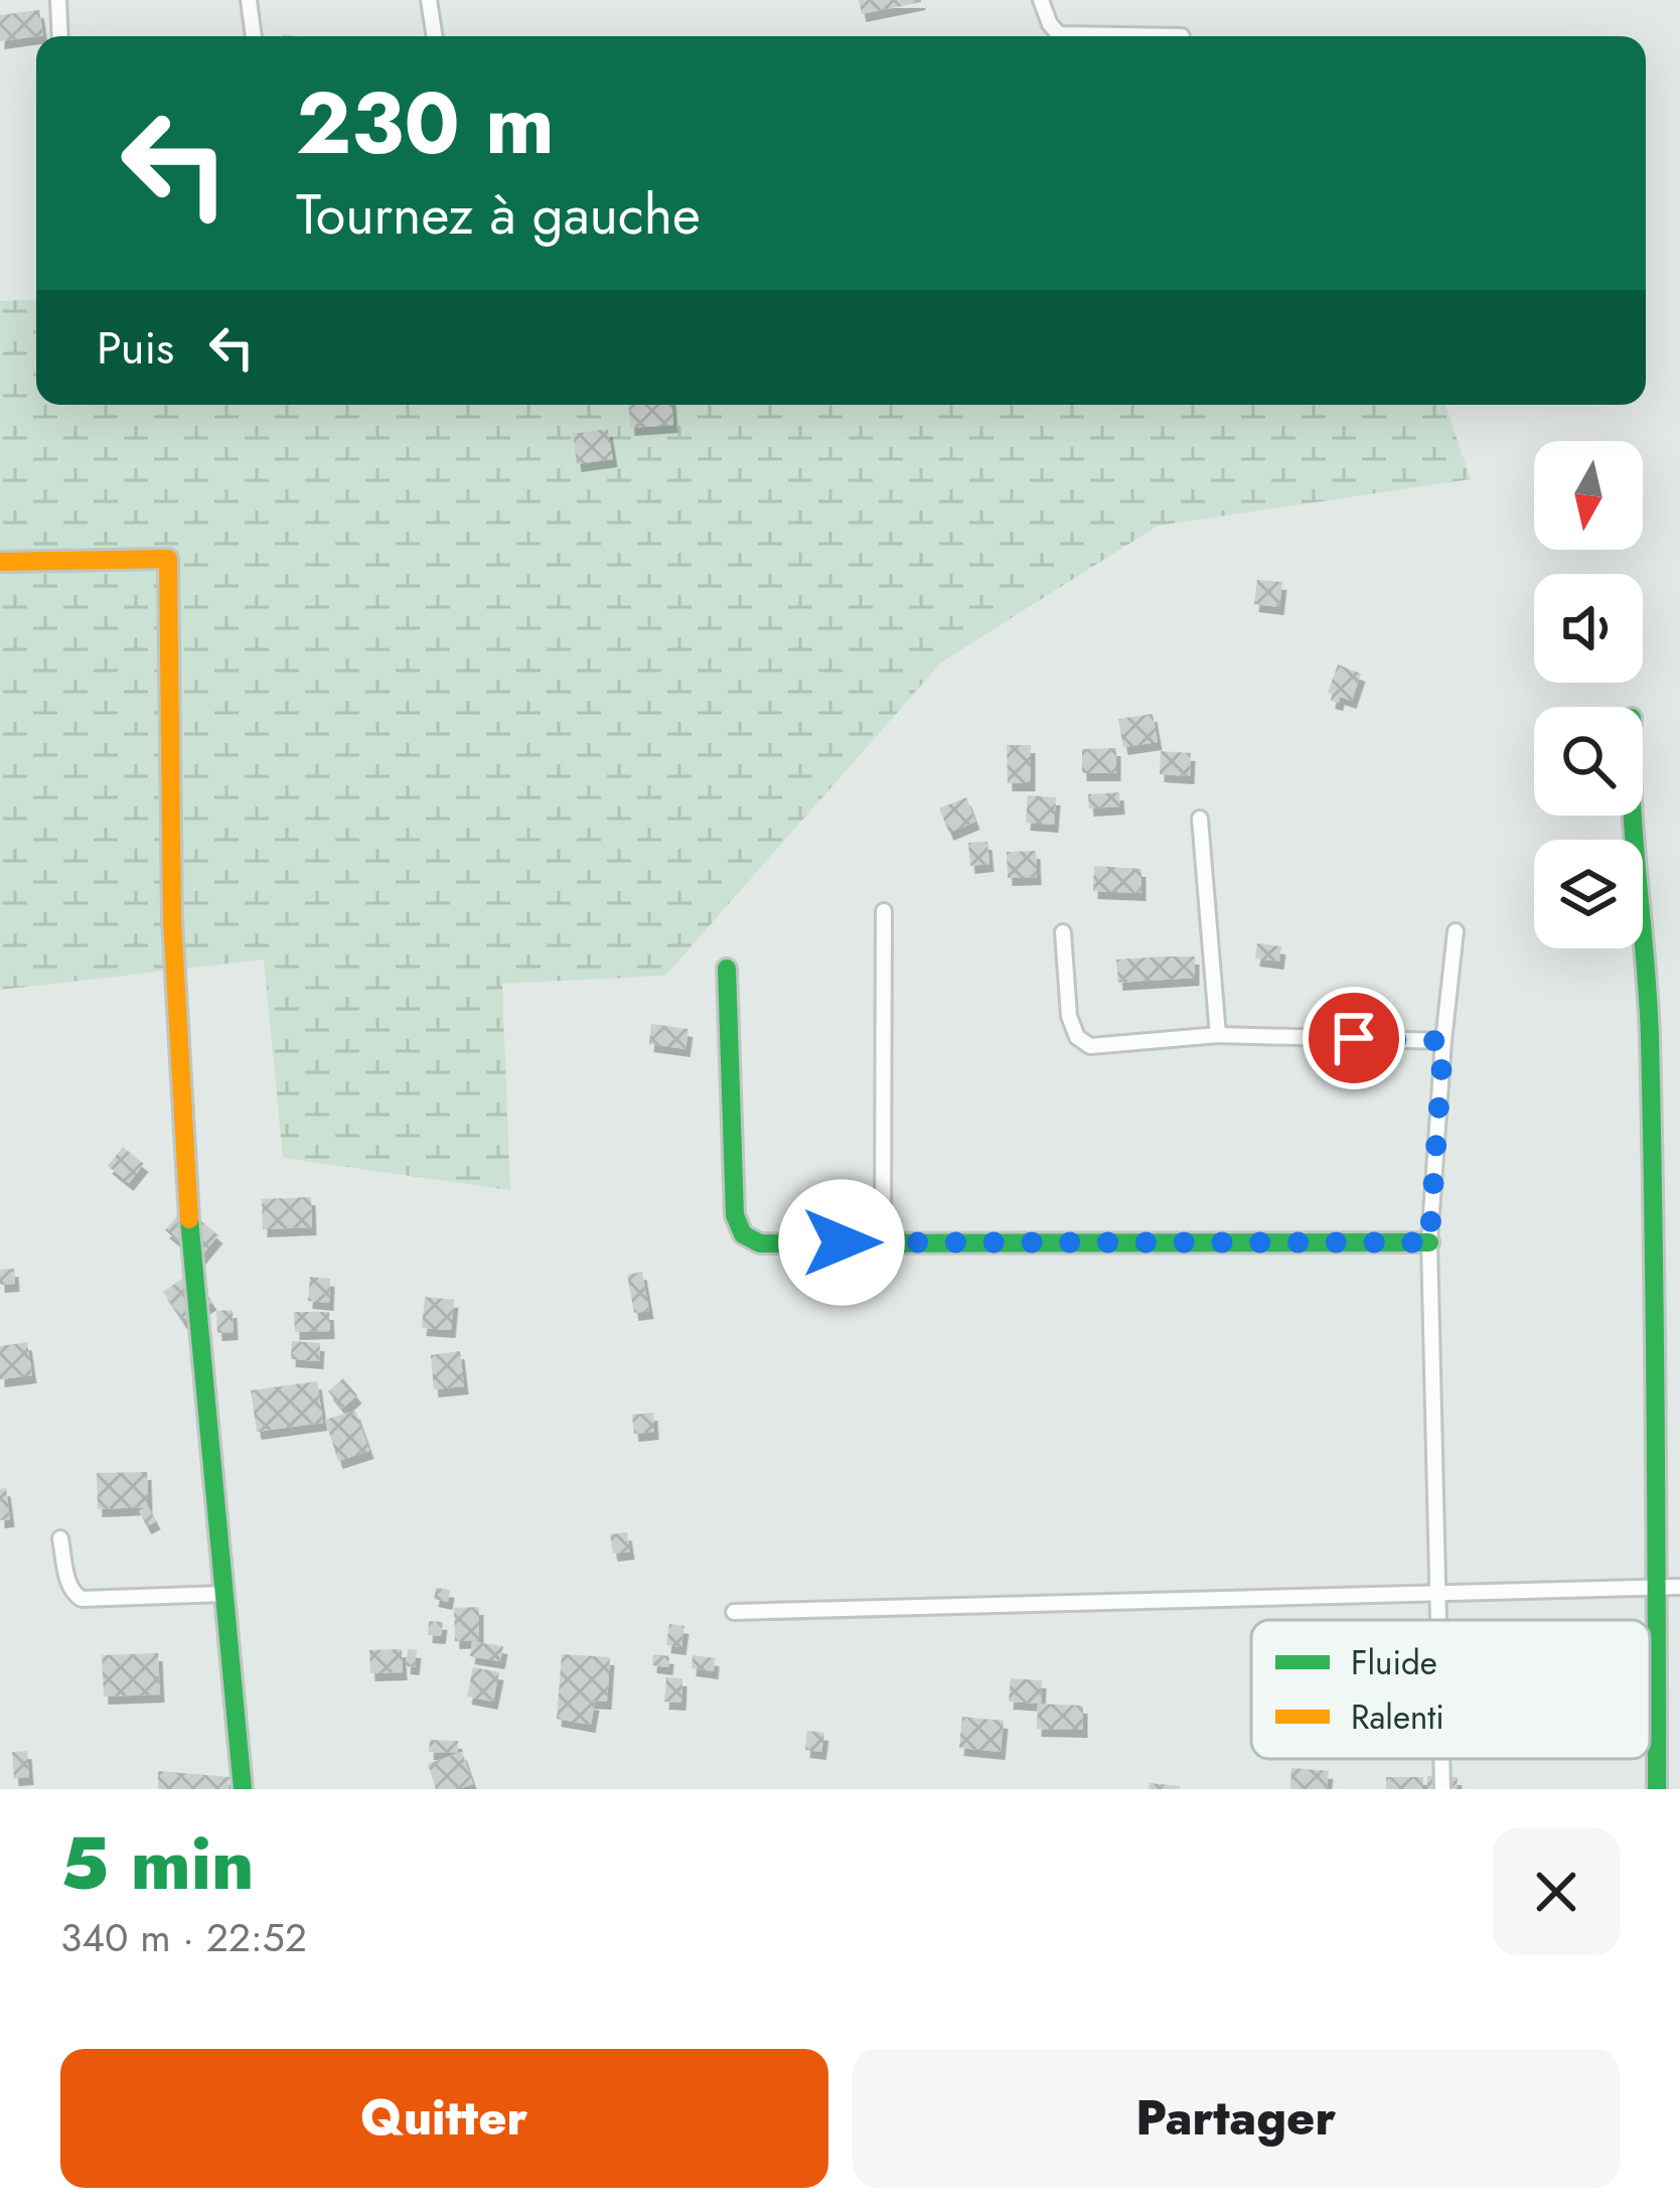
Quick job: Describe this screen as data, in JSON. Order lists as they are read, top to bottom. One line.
{"legend":["Fluide","Ralenti"],"north":"bottom","page":{"turn":["230 m","Tournez à gauche"],"then":"Puis","heading":["5 min","340 m · 22:52"],"buttons":["Quitter","Partager"]}}
